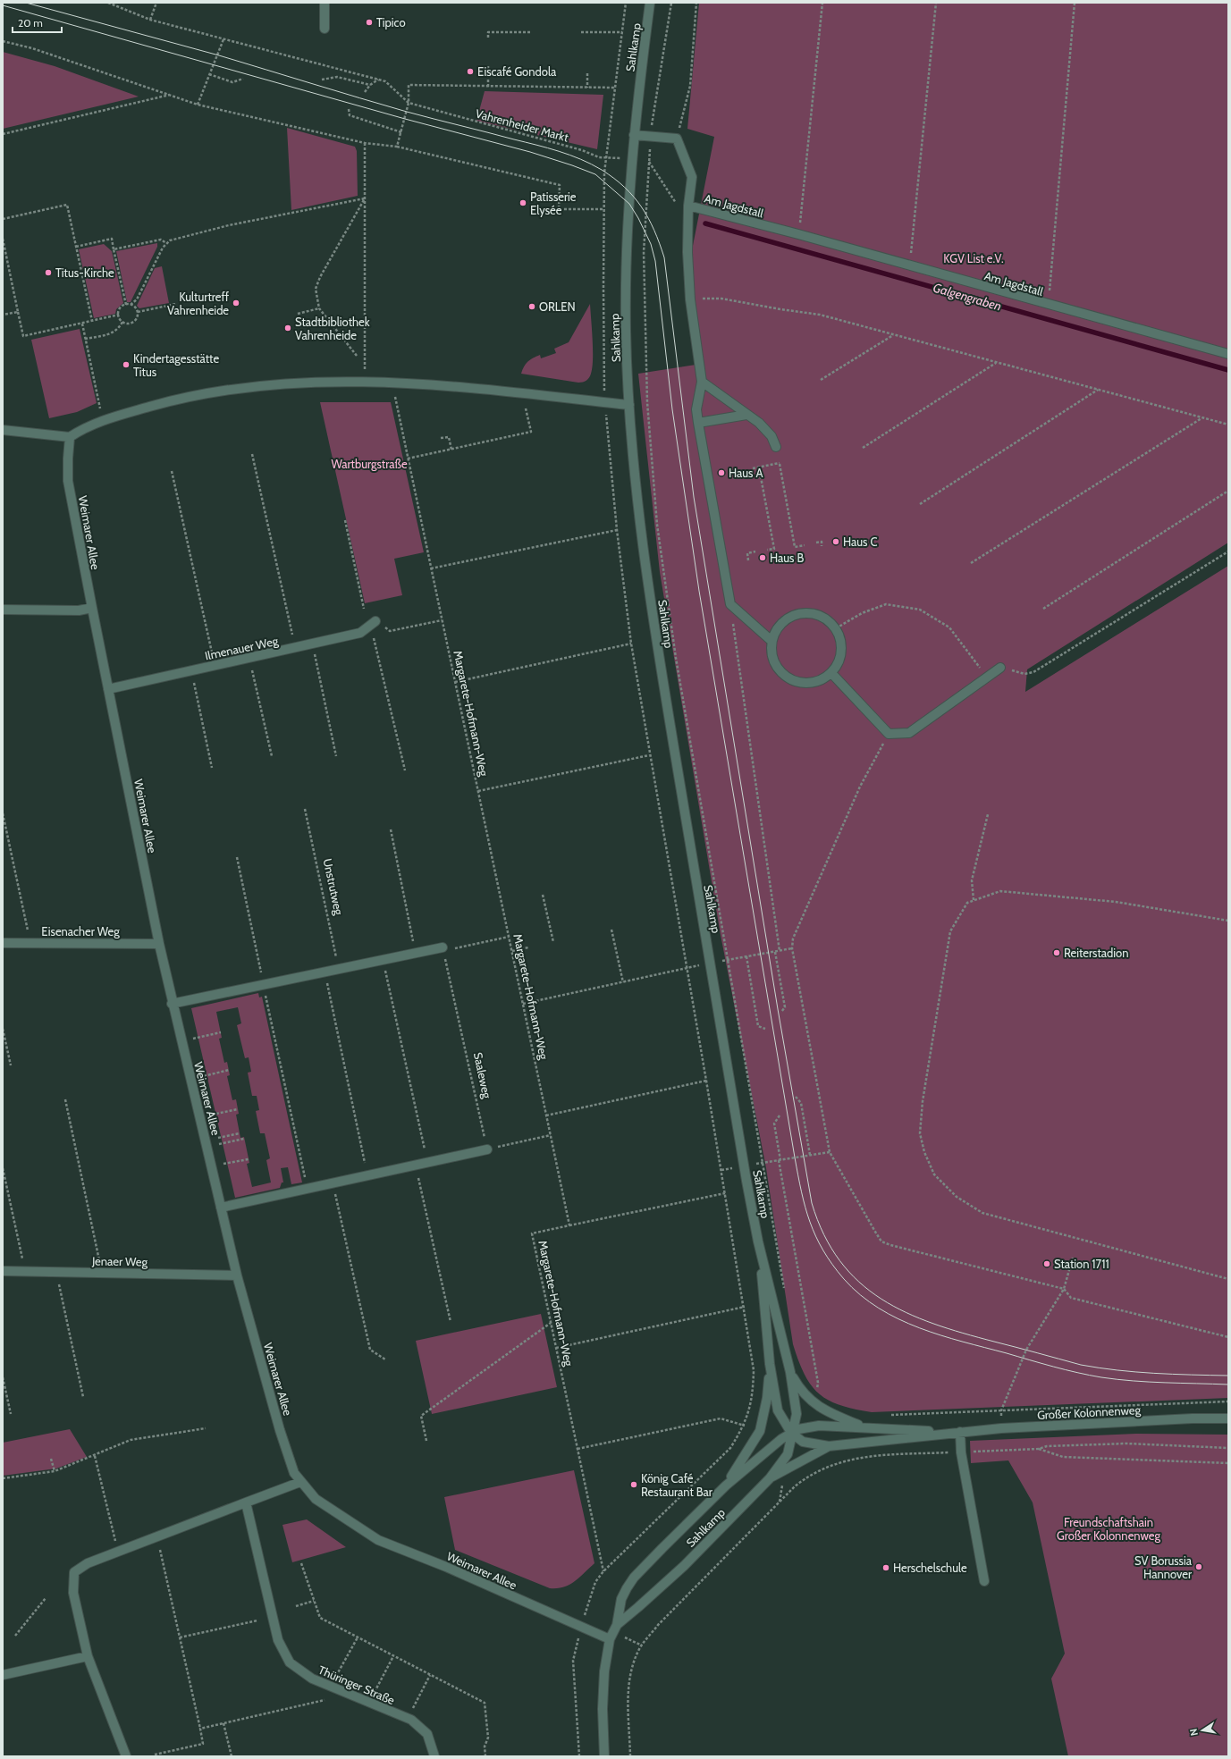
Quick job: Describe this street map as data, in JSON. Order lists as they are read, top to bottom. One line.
{"streets":{"street":["Sahlkamp","Am Jagdstall","Weimarer Allee","Ilmenauer Weg","Eisenacher Weg","Jenaer Weg","Großer Kolonnenweg","Thüringer Straße"],"path":["Vahrenheider Markt","Margarete-Hofmann-Weg","Unstrutweg","Saaleweg"]},"crossings":[["Sahlkamp","Vahrenheider Markt"],["Sahlkamp","Weimarer Allee"],["Sahlkamp","Großer Kolonnenweg"],["Weimarer Allee","Ilmenauer Weg"],["Weimarer Allee","Eisenacher Weg"],["Weimarer Allee","Jenaer Weg"]],"water":["Galgengraben"],"parks":["KGV List e.V.","Wartburgstraße","Freundschaftshain Großer Kolonnenweg"],"places":["Tipico","Eiscafé Gondola","Patisserie Elysée","Titus-Kirche","Kulturtreff Vahrenheide","ORLEN","Stadtbibliothek Vahrenheide","Kindertagesstätte Titus","Haus A","Haus C","Haus B","Reiterstadion","Station 1711","König Café Restaurant Bar","SV Borussia Hannover","Herschelschule"],"scale_bar":"20 m","north":"left"}
